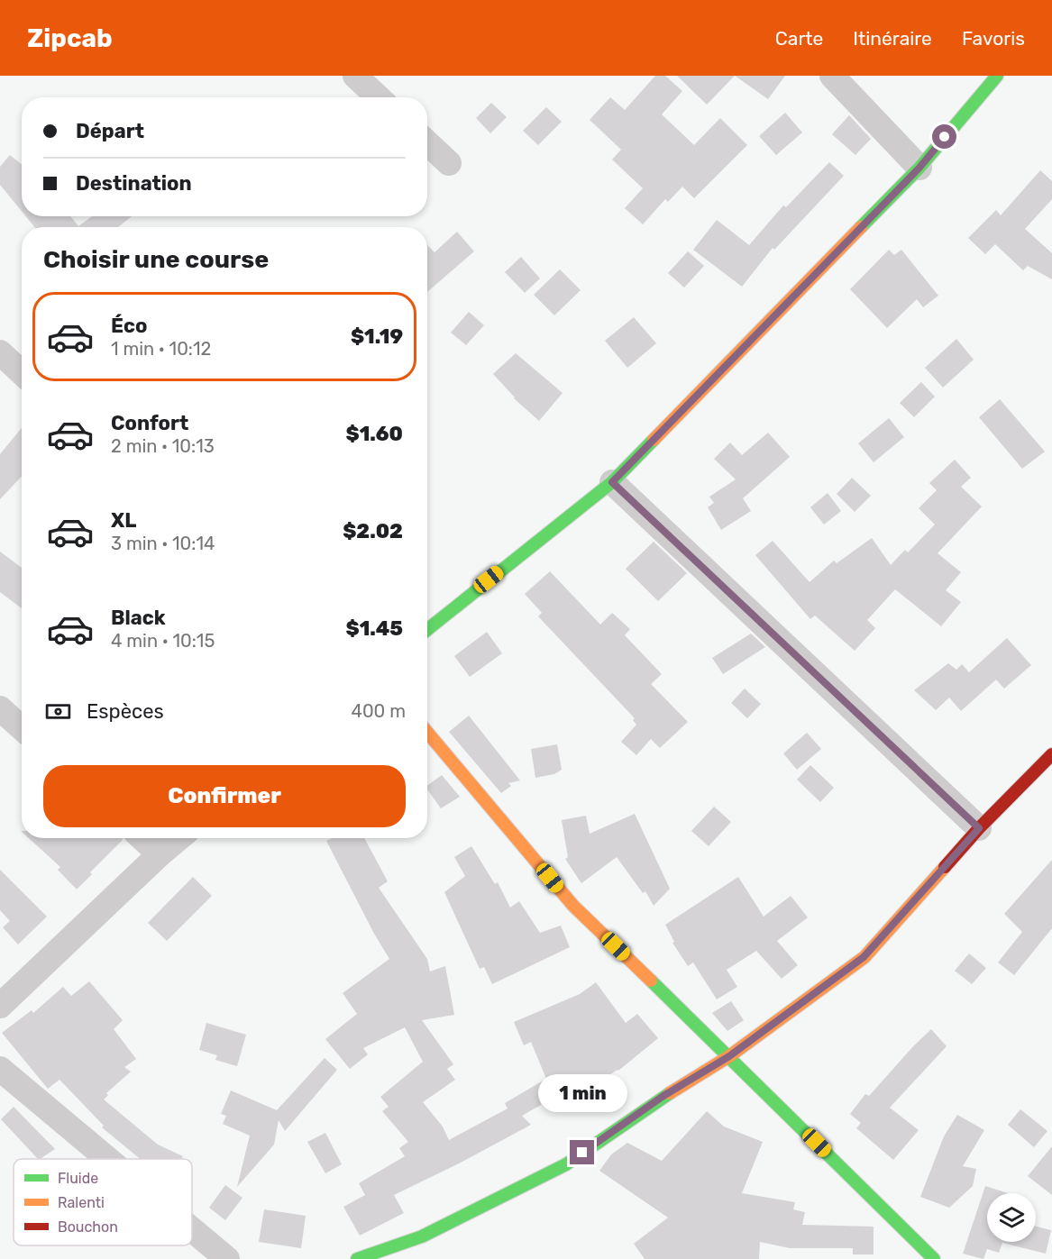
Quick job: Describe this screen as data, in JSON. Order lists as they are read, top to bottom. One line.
{"legend":["Fluide","Ralenti","Bouchon"],"page":{"header":"Zipcab","nav":["Carte","Itinéraire","Favoris"],"banner":["Départ","Destination"],"heading":"Choisir une course","list":[{"name":"Éco","note":"1 min · 10:12","value":"$1.19"},{"name":"Confort","note":"2 min · 10:13","value":"$1.60"},{"name":"XL","note":"3 min · 10:14","value":"$2.02"},{"name":"Black","note":"4 min · 10:15","value":"$1.45"}],"pay":["Espèces","400 m"],"buttons":"Confirmer","bubble":"1 min"}}
